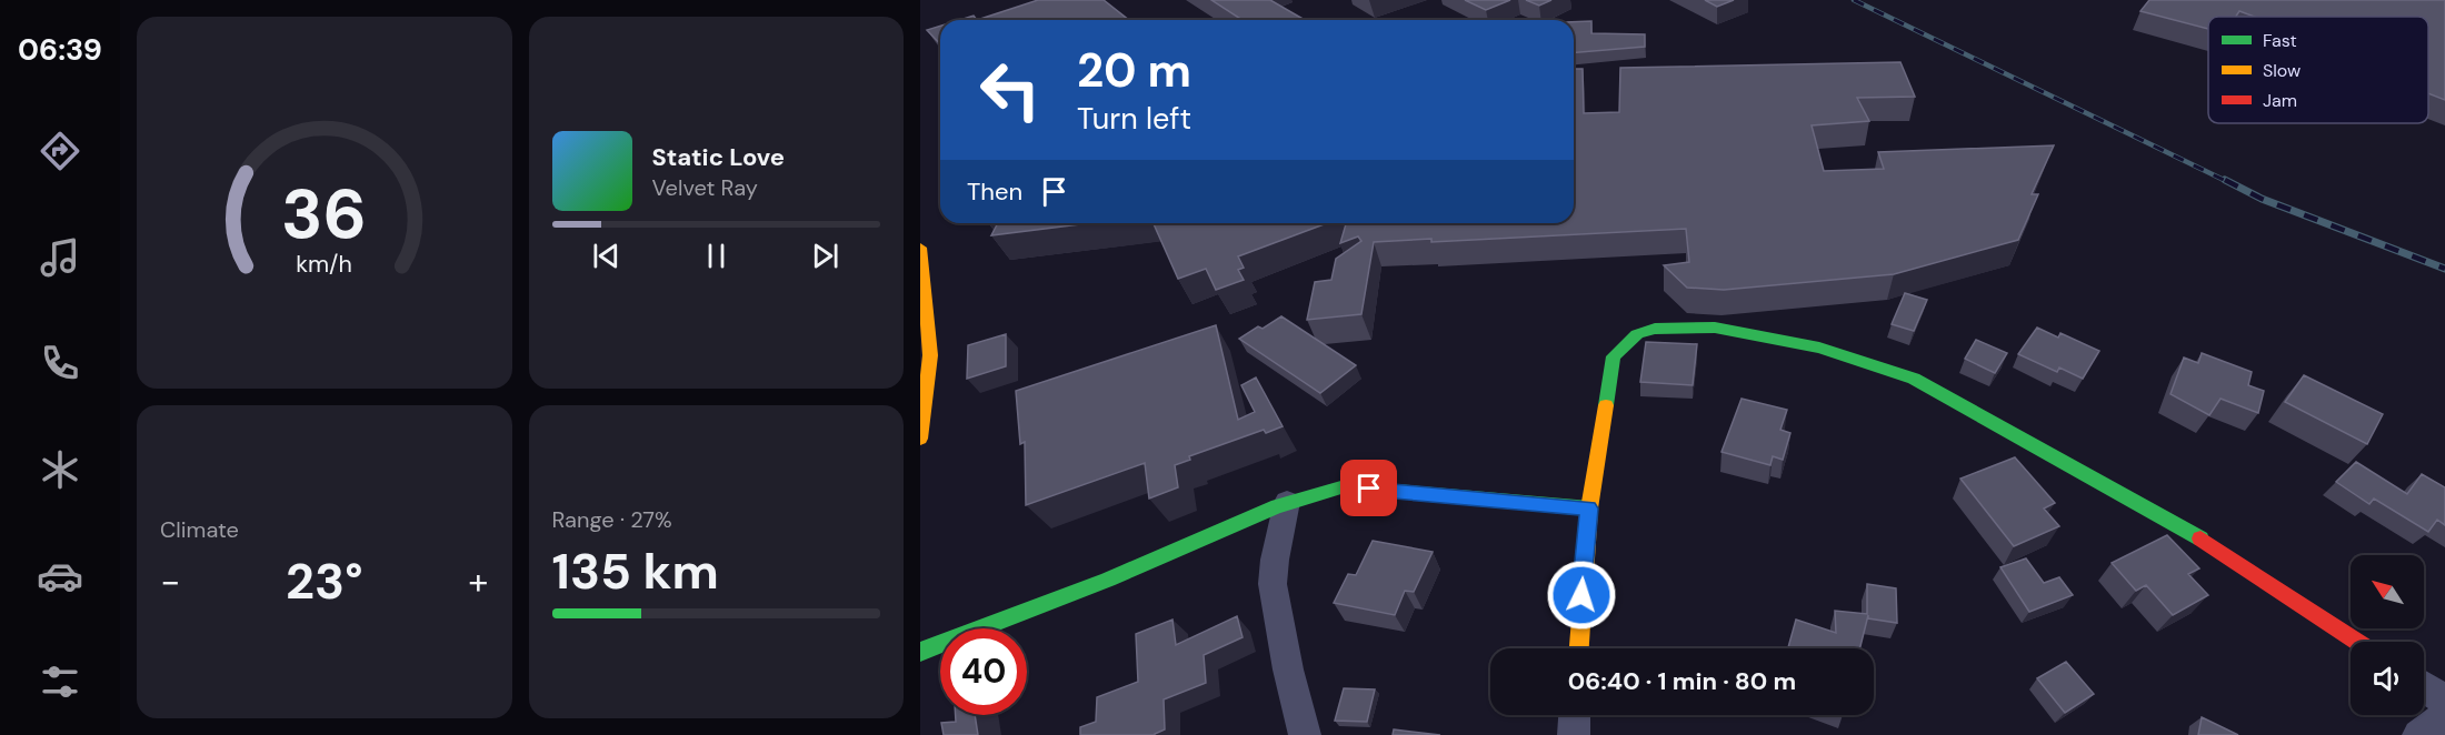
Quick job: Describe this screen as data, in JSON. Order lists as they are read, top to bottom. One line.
{"legend":["Fast","Slow","Jam"],"north":"top left","page":{"tabs":"06:39","turn":["20 m","Turn left"],"song":["Static Love","Velvet Ray"],"then":"Then","tile":["Climate",["Range · 27%","135 km"]],"heat":["−","23°","+"],"limit":"40","trip":"06:40 · 1 min · 80 m","gauge":["36","km/h"]}}
